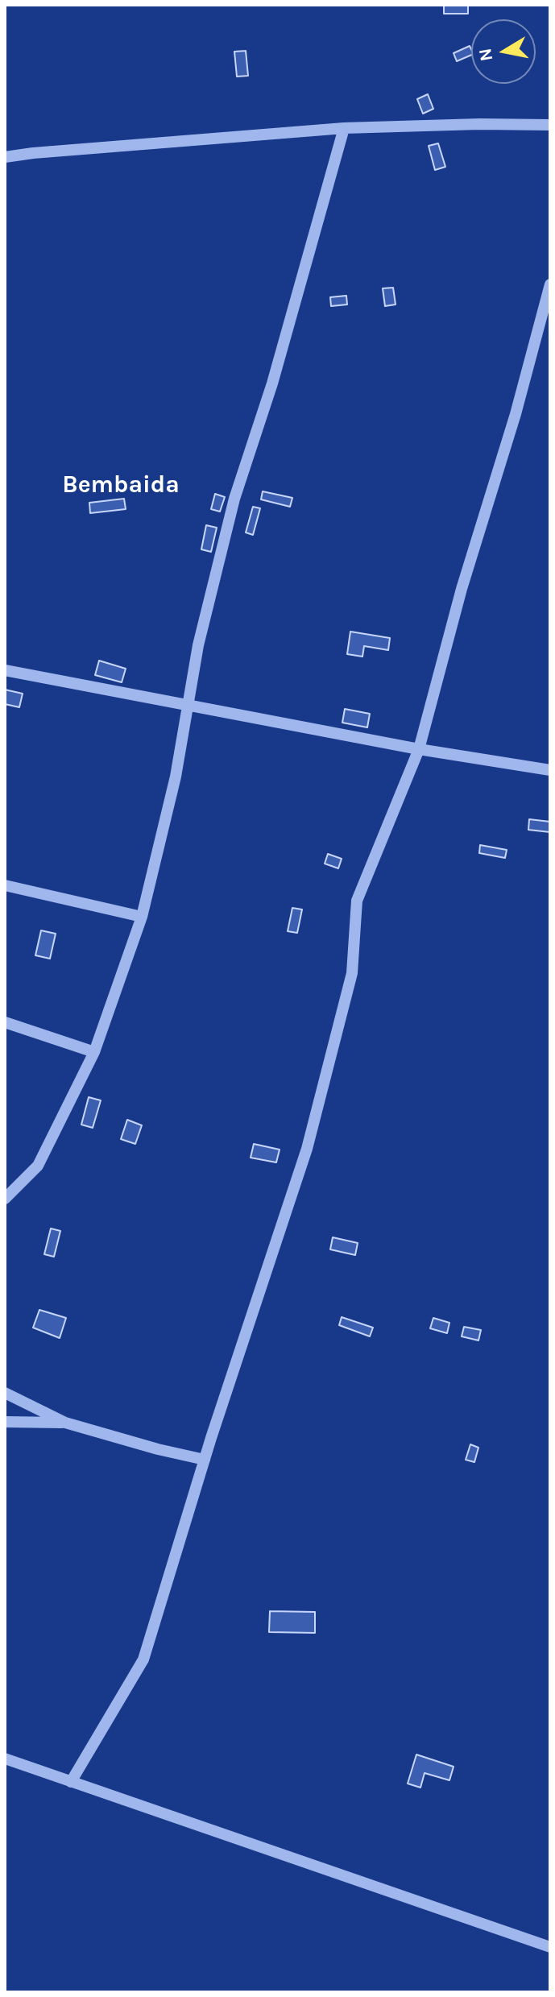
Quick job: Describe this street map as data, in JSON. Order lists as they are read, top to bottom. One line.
{"districts":["Bembaida"],"north":"left"}
